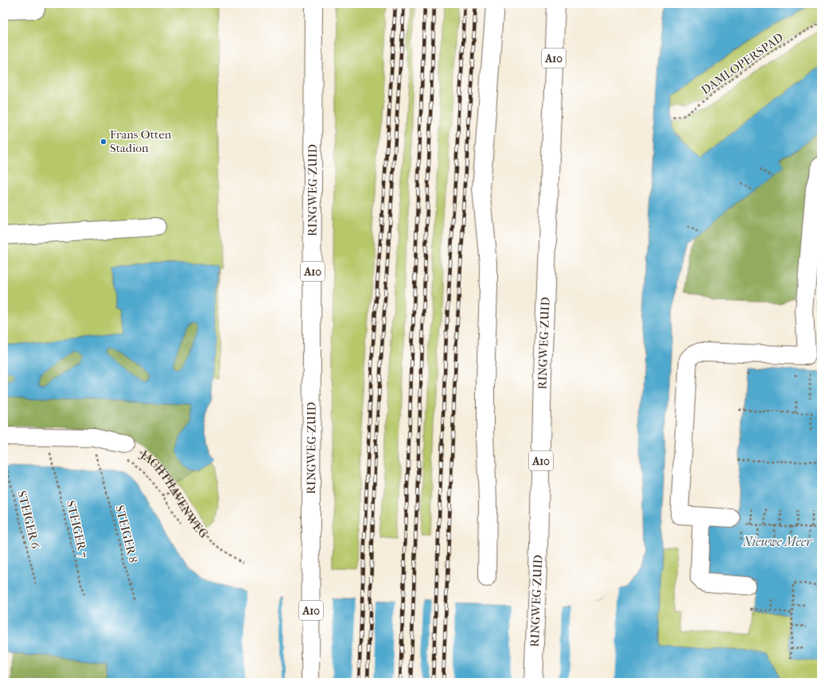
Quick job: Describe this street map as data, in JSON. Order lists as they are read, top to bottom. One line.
{"streets":{"main road":["A10","RINGWEG-ZUID","JACHTHAVENWEG"],"path":["DAMLOPERSPAD","STEIGER 6","STEIGER 7","STEIGER 8"]},"water":["Nieuwe Meer"],"places":["Frans Otten Stadion"]}
